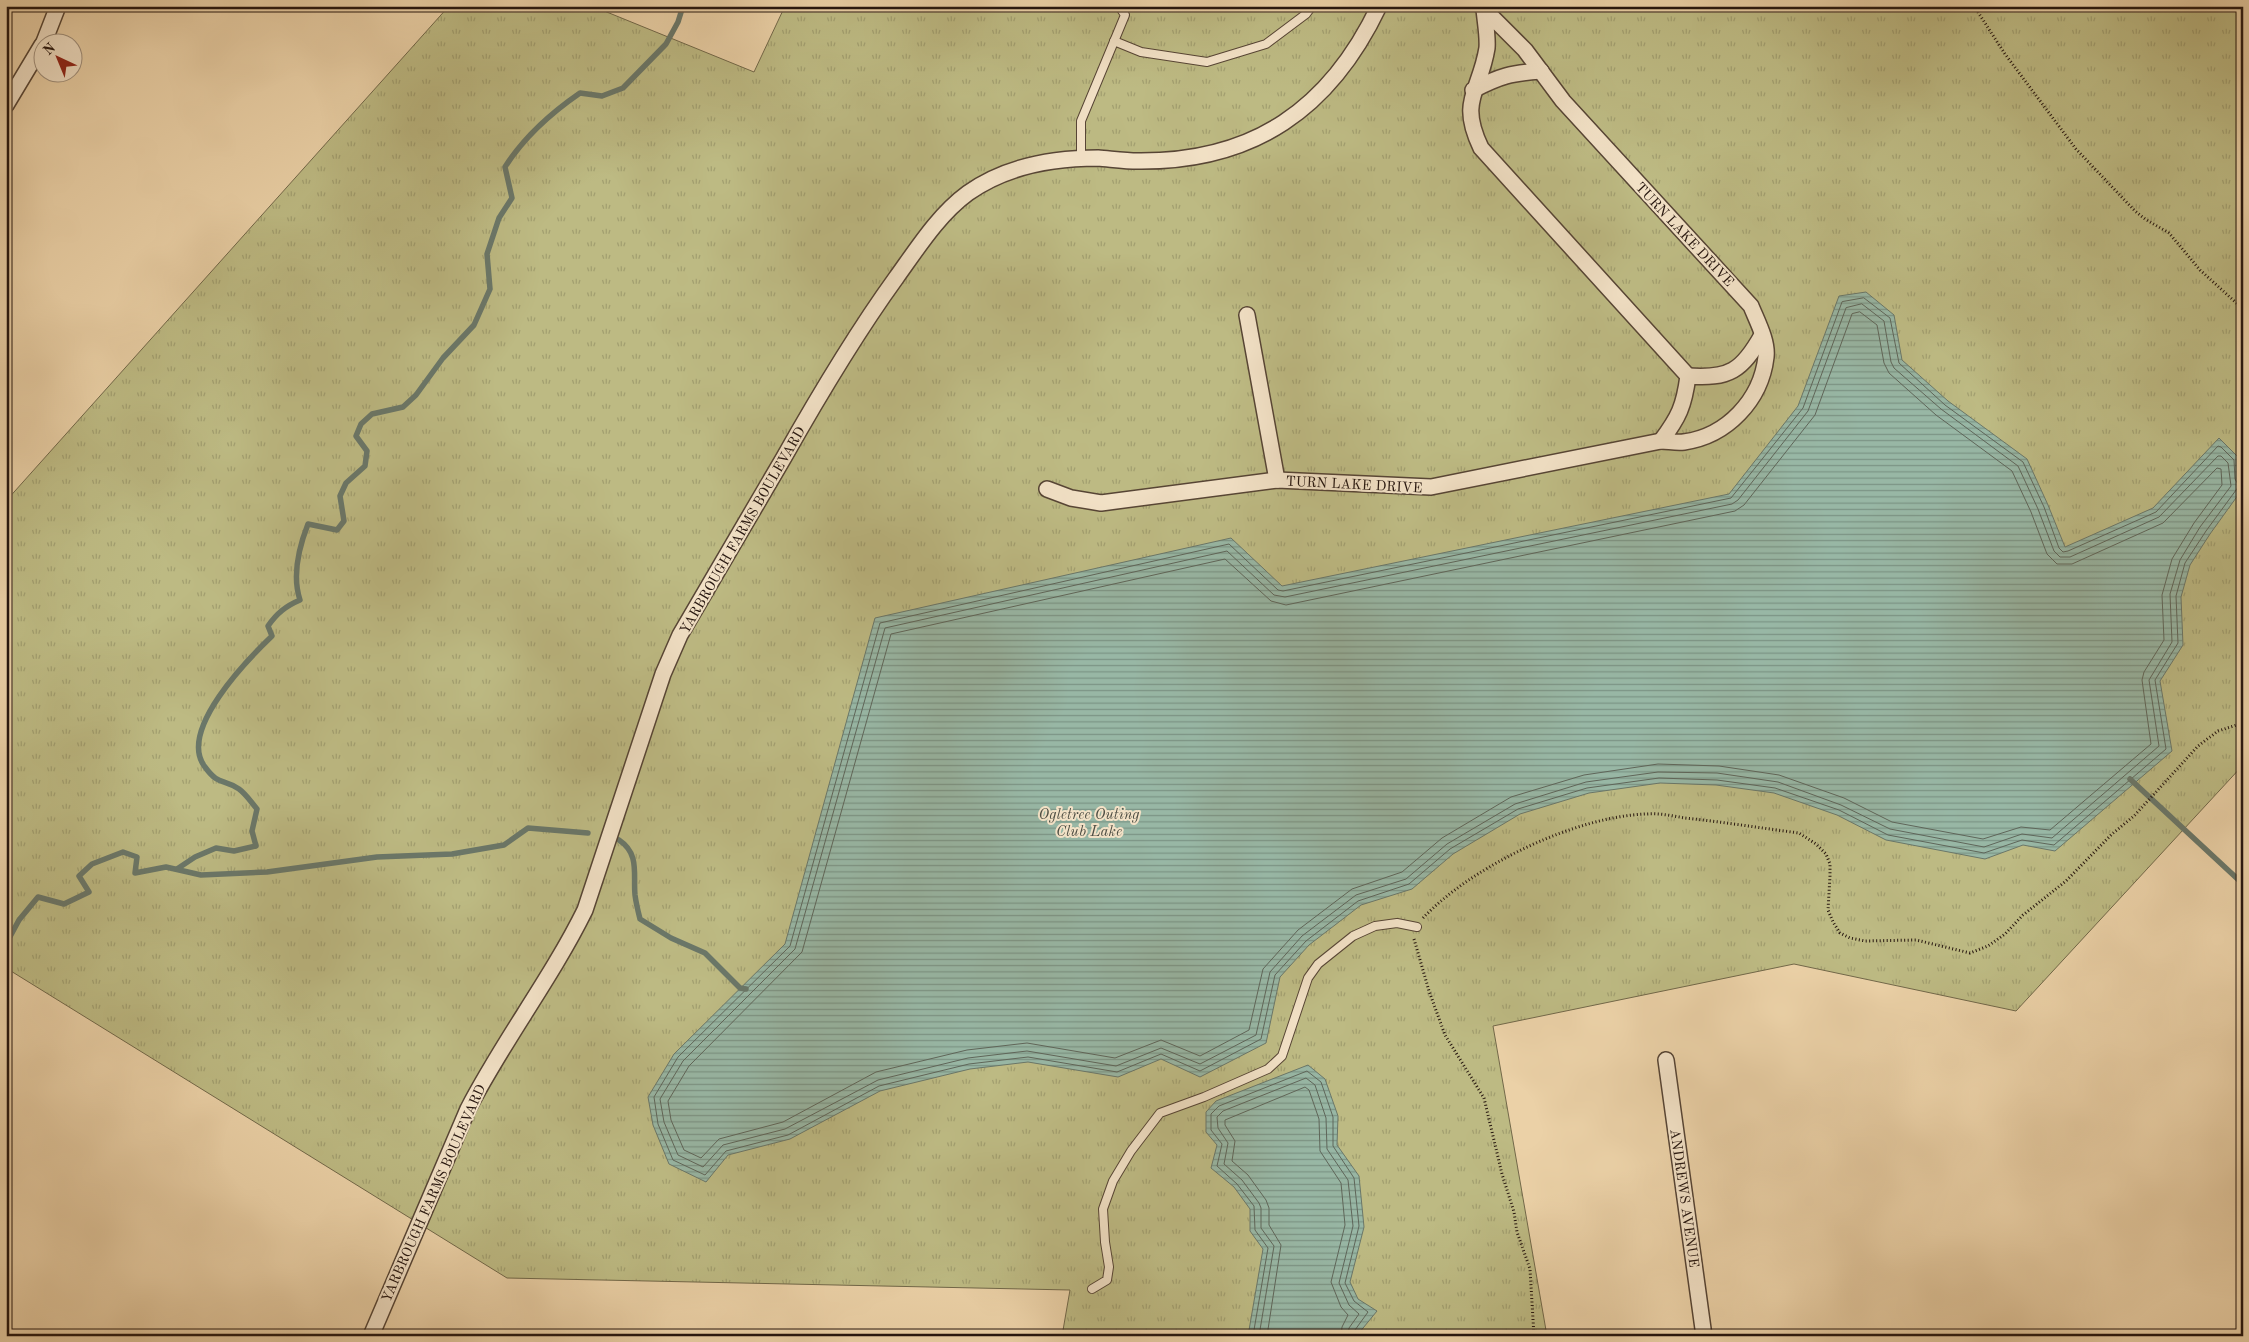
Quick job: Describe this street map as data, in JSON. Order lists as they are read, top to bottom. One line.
{"streets":{"street":["TURN LAKE DRIVE","YARBROUGH FARMS BOULEVARD","ANDREWS AVENUE"]},"water":["Ogletree Outing Club Lake"],"north":"top left"}
